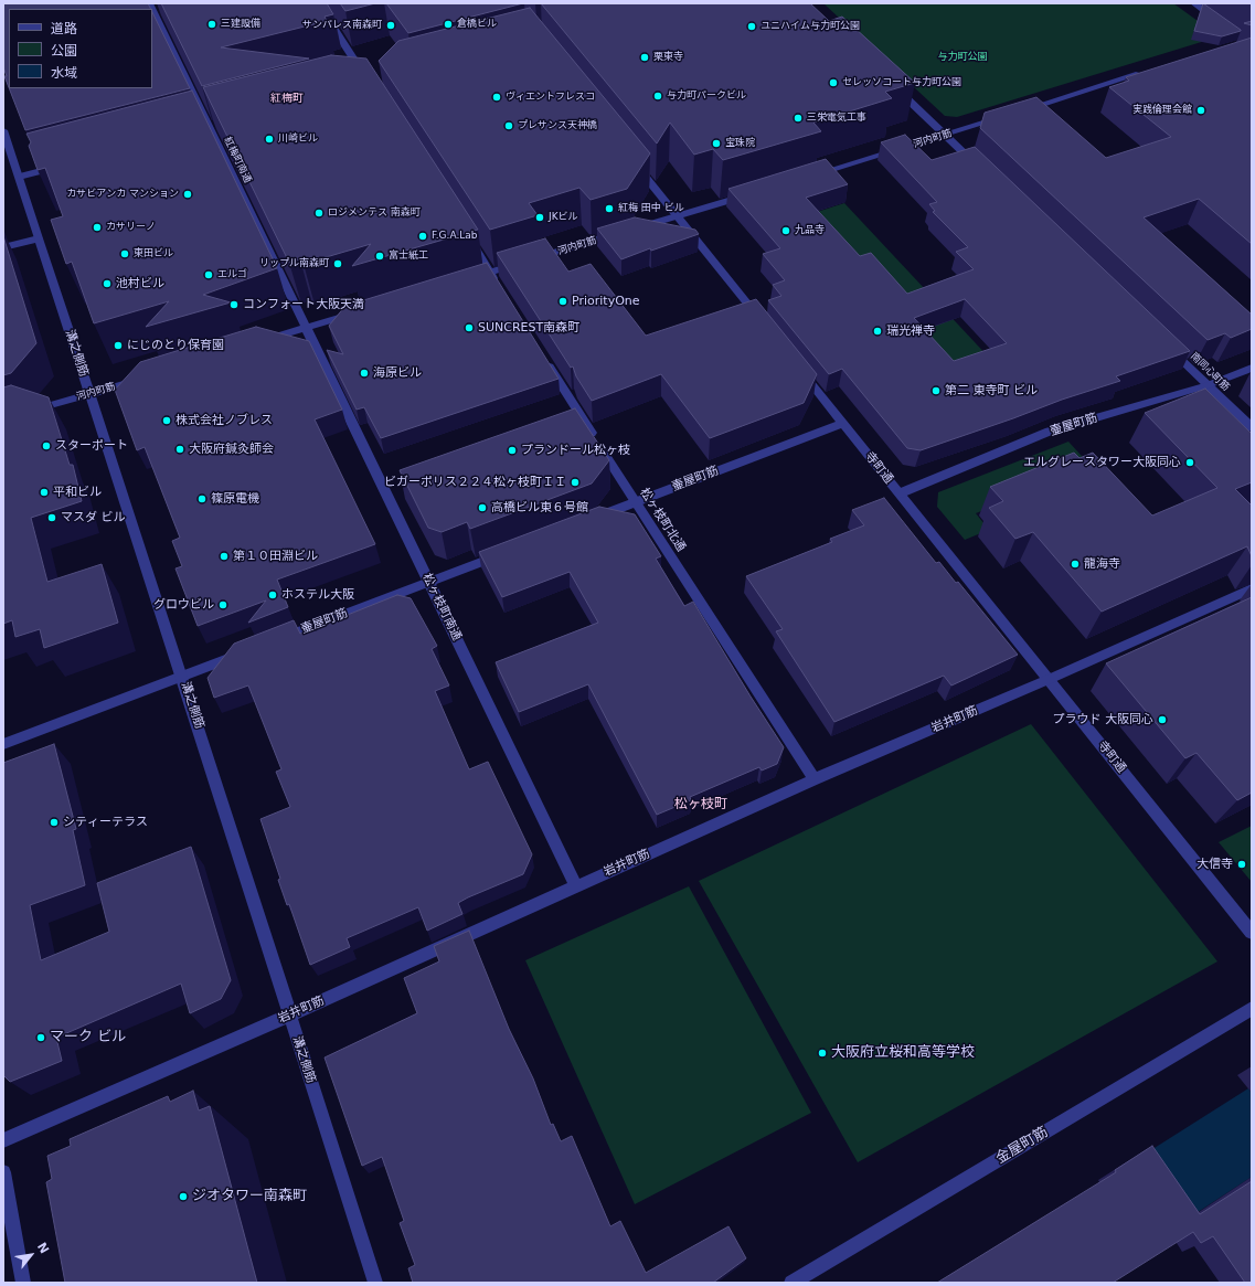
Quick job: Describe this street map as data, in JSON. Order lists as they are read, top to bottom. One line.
{"streets":{"street":["河内町筋","紅梅町南通","溝之側筋","南同心町筋","壷屋町筋","寺町通","松ヶ枝町北通","松ヶ枝町南通","岩井町筋","金屋町筋"]},"crossings":[["河内町筋","溝之側筋"],["紅梅町南通","松ヶ枝町南通"],["溝之側筋","岩井町筋"],["南同心町筋","壷屋町筋"],["壷屋町筋","寺町通"],["壷屋町筋","松ヶ枝町北通"],["壷屋町筋","松ヶ枝町南通"],["寺町通","岩井町筋"],["松ヶ枝町北通","岩井町筋"],["松ヶ枝町南通","岩井町筋"]],"districts":["紅梅町","松ヶ枝町"],"parks":["与力町公園"],"places":["三建設備","倉橋ビル","サンパレス南森町","ユニハイム与力町公園","栗東寺","セレッソコート与力町公園","与力町パークビル","ヴィエントフレスコ","実践倫理会館","三栄電気工事","プレサンス天神橋","川崎ビル","宝珠院","カサビアンカ マンション","紅梅 田中 ビル","ロジメンテス 南森町","JKビル","カサリーノ","九品寺","F.G.A.Lab","東田ビル","富士紙工","リップル南森町","エルゴ","池村ビル","PriorityOne","コンフォート大阪天満","SUNCREST南森町","瑞光禅寺","にじのとり保育園","海原ビル","第二 東寺町 ビル","株式会社ノブレス","スターポート","大阪府鍼灸師会","プランドール松ヶ枝","エルグレースタワー大阪同心","ビガーポリス２２４松ヶ枝町ＩＩ","平和ビル","篠原電機","高橋ビル東６号館","マスダ ビル","第１０田淵ビル","龍海寺","ホステル大阪","グロウビル","プラウド 大阪同心","シティーテラス","大信寺","マーク ビル","大阪府立桜和高等学校","ジオタワー南森町"],"legend":["道路","公園","水域"],"north":"top right"}
